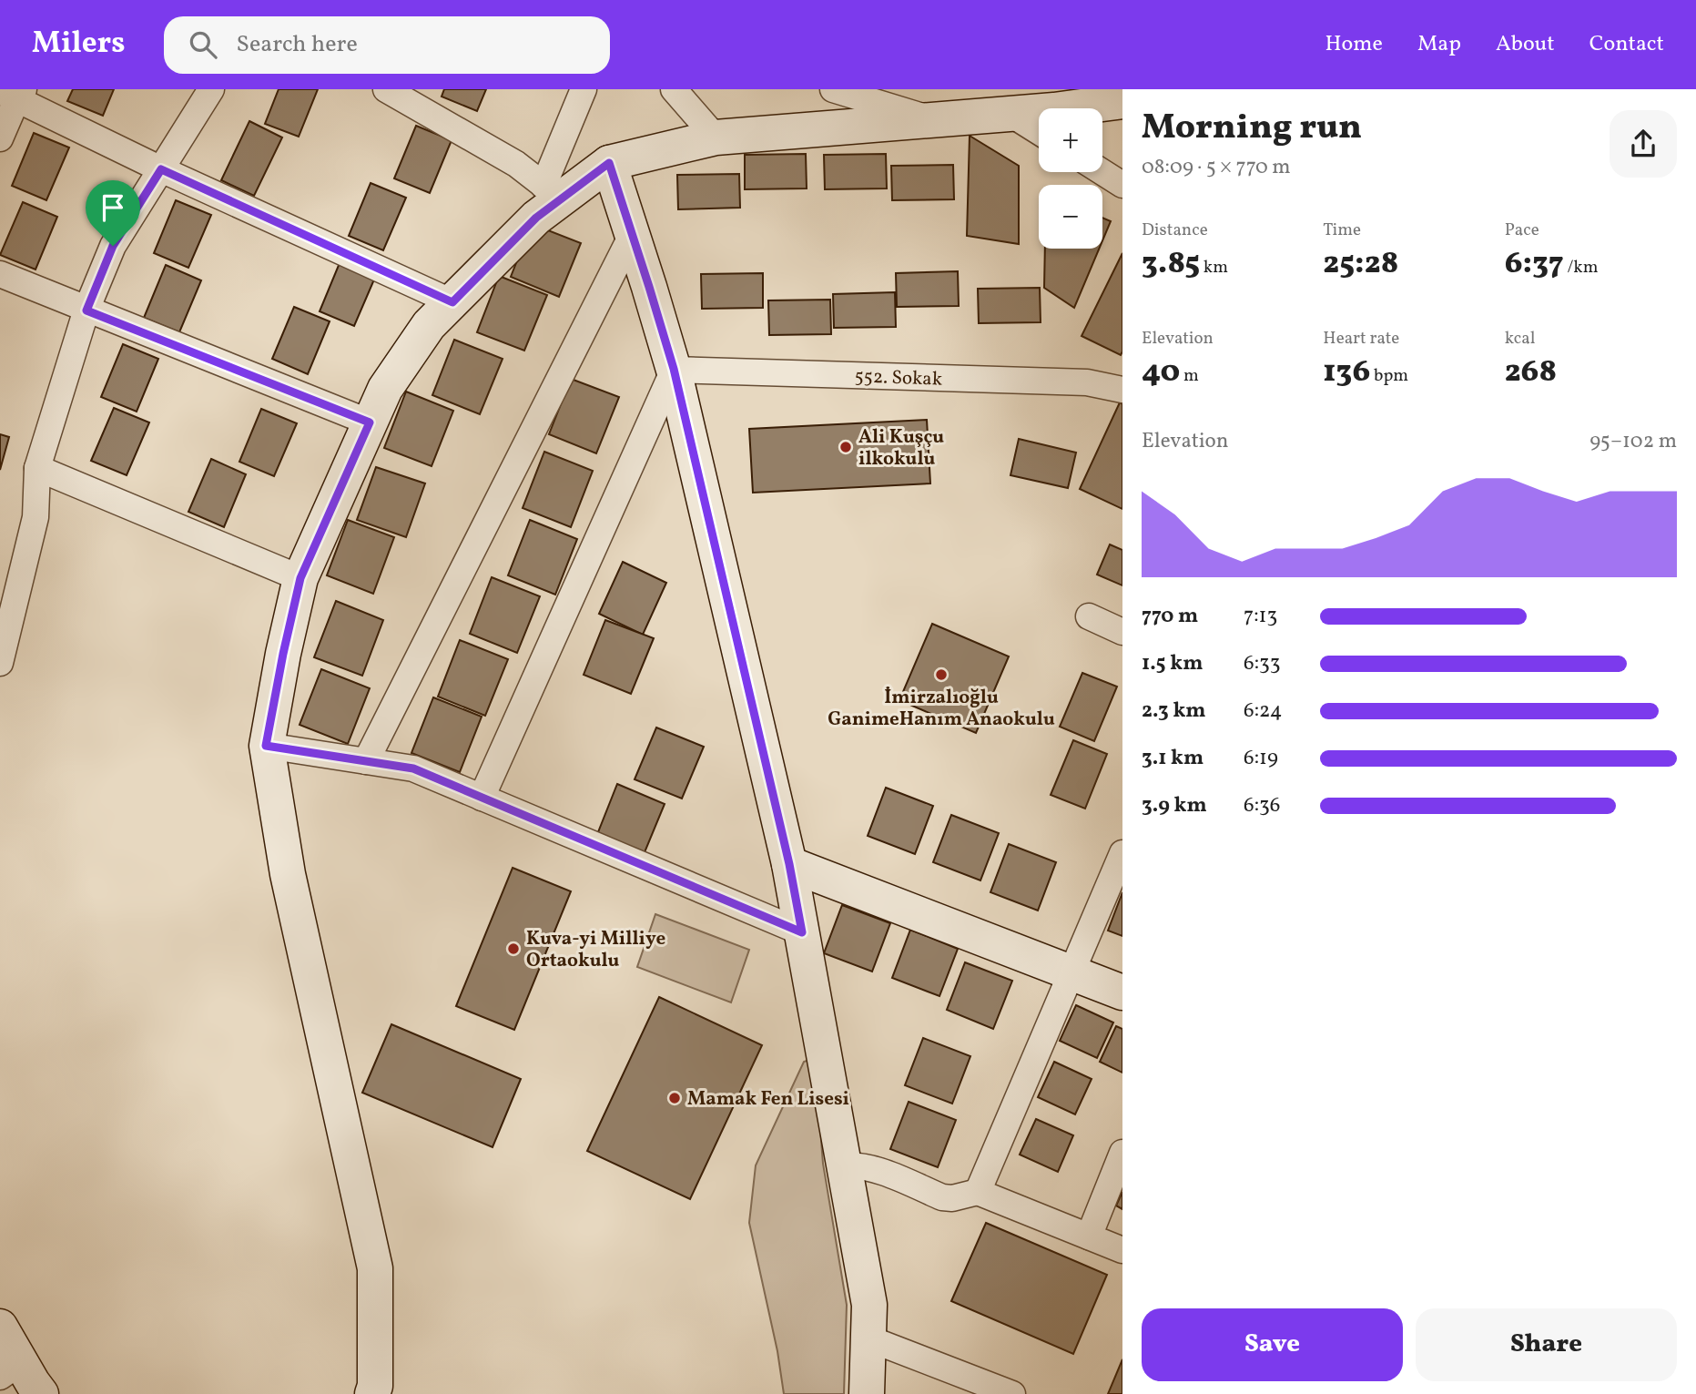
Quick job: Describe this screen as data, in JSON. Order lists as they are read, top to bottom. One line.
{"streets":{"street":["552. Sokak"]},"places":["Ali Kuşçu ilkokulu","İmirzalıoğlu GanimeHanım Anaokulu","Kuva-yi Milliye Ortaokulu","Mamak Fen Lisesi"],"page":{"header":"Milers","search":"Search here","nav":["Home","Map","About","Contact"],"heading":["Morning run","08:09 · 5 × 770 m"],"map_buttons":["+","−"],"stats":[["Distance","3.85 km"],["Time","25:28"],["Pace","6:37 /km"],["Elevation","40 m"],["Heart rate","136 bpm"],["kcal","268"]],"chart":["Elevation","95–102 m"],"list":[{"name":"770 m","note":"7:13"},{"name":"1.5 km","note":"6:33"},{"name":"2.3 km","note":"6:24"},{"name":"3.1 km","note":"6:19"},{"name":"3.9 km","note":"6:36"}],"buttons":["Save","Share"]}}
